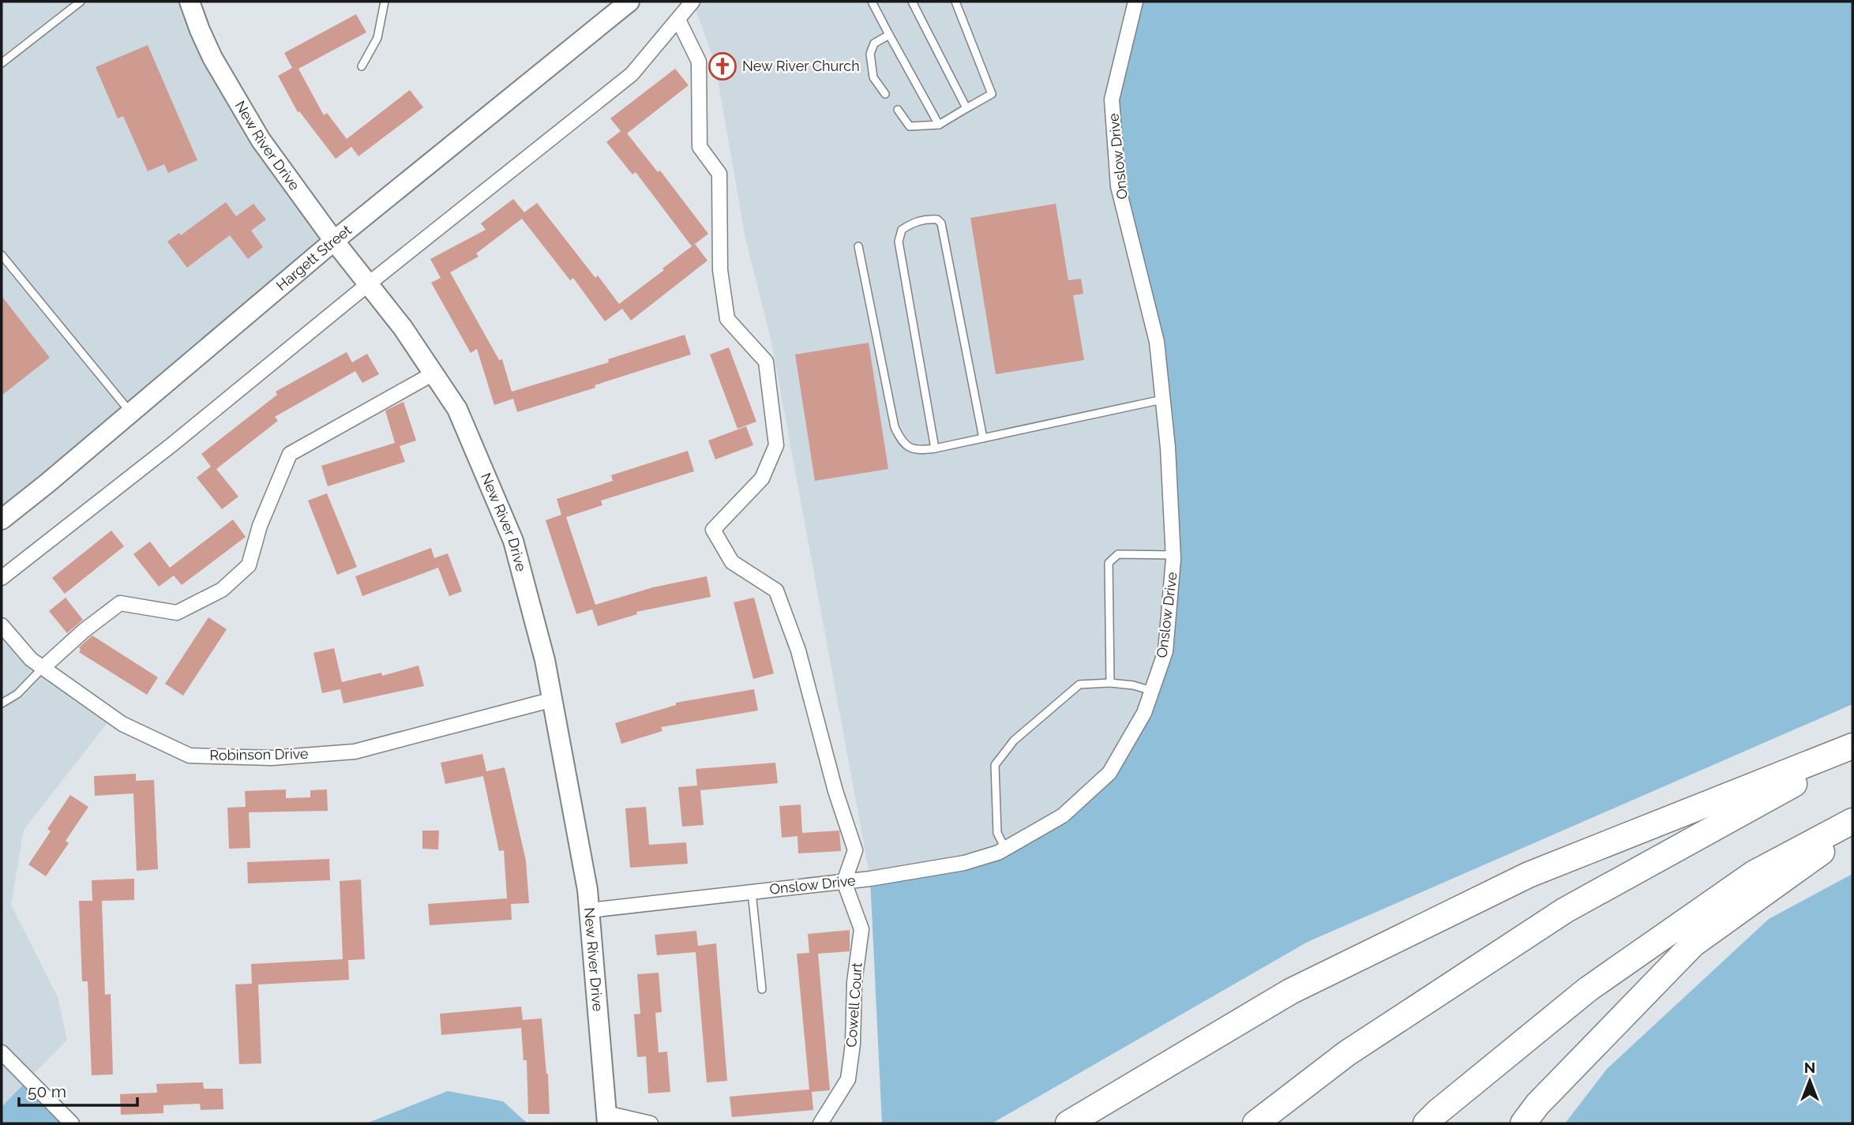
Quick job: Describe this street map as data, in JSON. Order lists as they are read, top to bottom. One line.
{"streets":{"street":["New River Drive","Onslow Drive","Hargett Street","Robinson Drive","Cowell Court"]},"crossings":[["New River Drive","Onslow Drive"],["New River Drive","Hargett Street"],["New River Drive","Robinson Drive"],["Onslow Drive","Cowell Court"]],"places":{"church":["New River Church"]},"scale_bar":"50 m","north":"top"}
